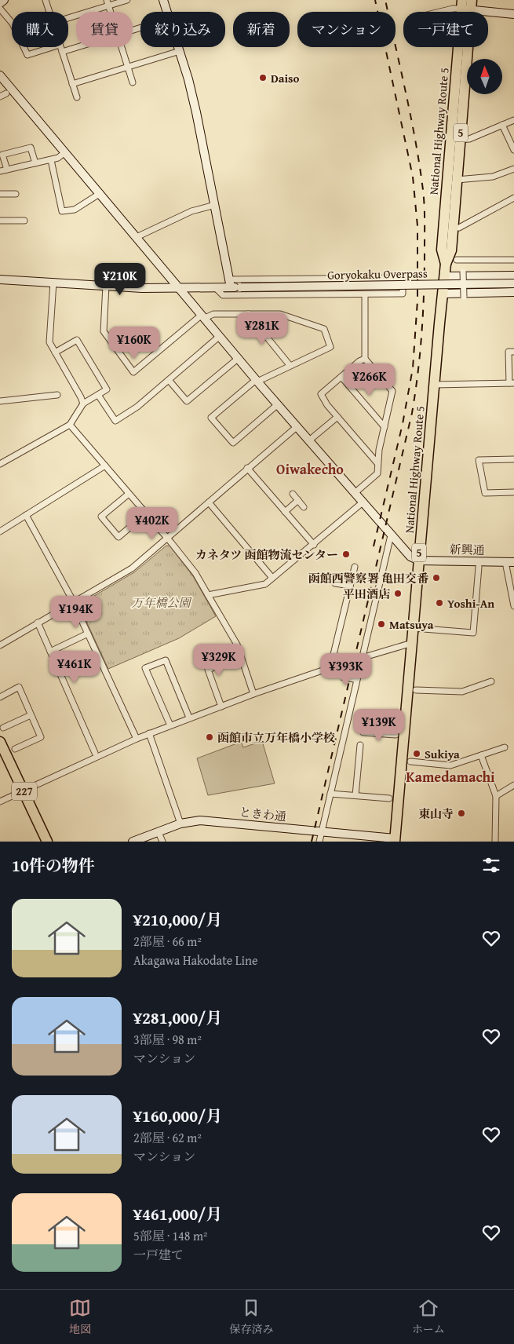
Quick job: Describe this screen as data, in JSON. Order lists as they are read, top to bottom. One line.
{"streets":{"highway":["National Highway Route 5","5","227"],"street":["Goryokaku Overpass","新興通","ときわ通"]},"crossings":[["National Highway Route 5","新興通"],["National Highway Route 5","ときわ通"]],"districts":["Oiwakecho","Kamedamachi"],"parks":["万年橋公園"],"places":["Daiso","カネタツ 函館物流センター","函館西警察署 亀田交番","平田酒店","Yoshi-An","Matsuya","函館市立万年橋小学校","Sukiya","東山寺"],"north":"top","page":{"chip":["購入","賃貸","絞り込み","新着","マンション","一戸建て"],"price":["¥210K","¥281K","¥160K","¥266K","¥402K","¥194K","¥329K","¥461K","¥393K","¥139K"],"heading":"10件の物件","list":[{"name":"¥210,000/月","note":"2部屋 · 66 m² · Akagawa Hakodate Line"},{"name":"¥281,000/月","note":"3部屋 · 98 m² · マンション"},{"name":"¥160,000/月","note":"2部屋 · 62 m² · マンション"},{"name":"¥461,000/月","note":"5部屋 · 148 m² · 一戸建て"}],"tabs":["地図","保存済み","ホーム"]}}
